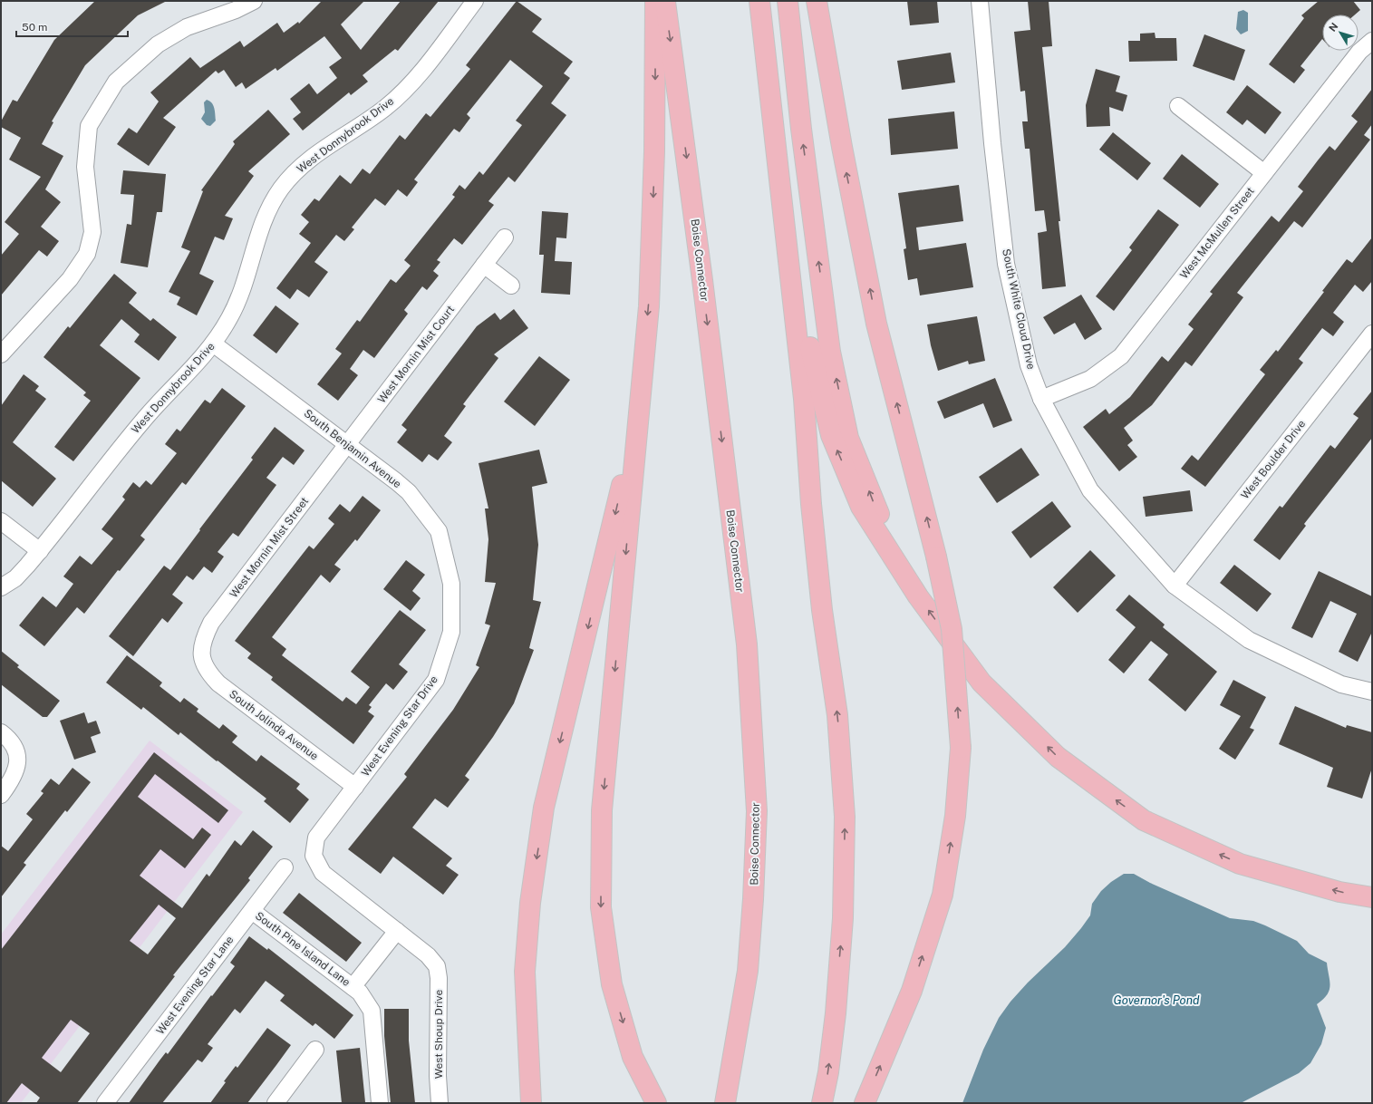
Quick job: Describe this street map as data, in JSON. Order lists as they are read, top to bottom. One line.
{"streets":{"highway":["Boise Connector"],"street":["West Donnybrook Drive","West McMullen Street","South White Cloud Drive","West Mornin Mist Court","South Benjamin Avenue","West Boulder Drive","West Mornin Mist Street","South Jolinda Avenue","West Evening Star Drive","South Pine Island Lane","West Evening Star Lane","West Shoup Drive"]},"crossings":[["West Donnybrook Drive","South Benjamin Avenue"],["West McMullen Street","South White Cloud Drive"],["South White Cloud Drive","West Boulder Drive"],["West Mornin Mist Court","South Benjamin Avenue"],["West Mornin Mist Court","West Mornin Mist Street"],["South Benjamin Avenue","West Mornin Mist Street"],["South Benjamin Avenue","West Evening Star Drive"],["West Mornin Mist Street","South Jolinda Avenue"],["South Jolinda Avenue","West Evening Star Drive"],["West Evening Star Drive","West Shoup Drive"],["South Pine Island Lane","West Evening Star Lane"]],"water":["Governor's Pond"],"scale_bar":"50 m","north":"top left"}
